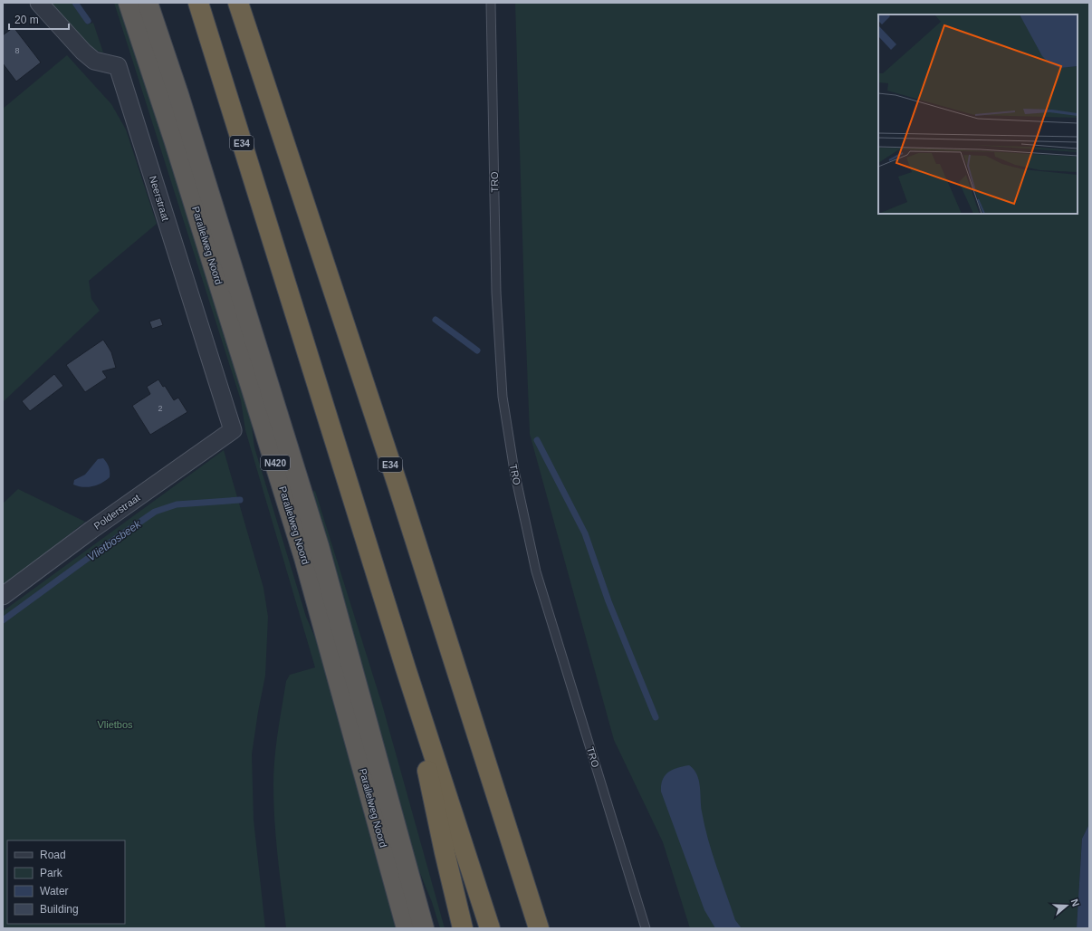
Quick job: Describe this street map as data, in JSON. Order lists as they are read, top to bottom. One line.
{"streets":{"highway":["E34","Parallelweg Noord","N420"],"street":["Neerstraat","Polderstraat"],"lane":["TRO"]},"crossings":[["Neerstraat","Polderstraat"]],"water":["Vlietbosbeek"],"parks":["Vlietbos"],"house_numbers":["8","2"],"legend":["Road","Park","Water","Building"],"scale_bar":"20 m","north":"right"}
